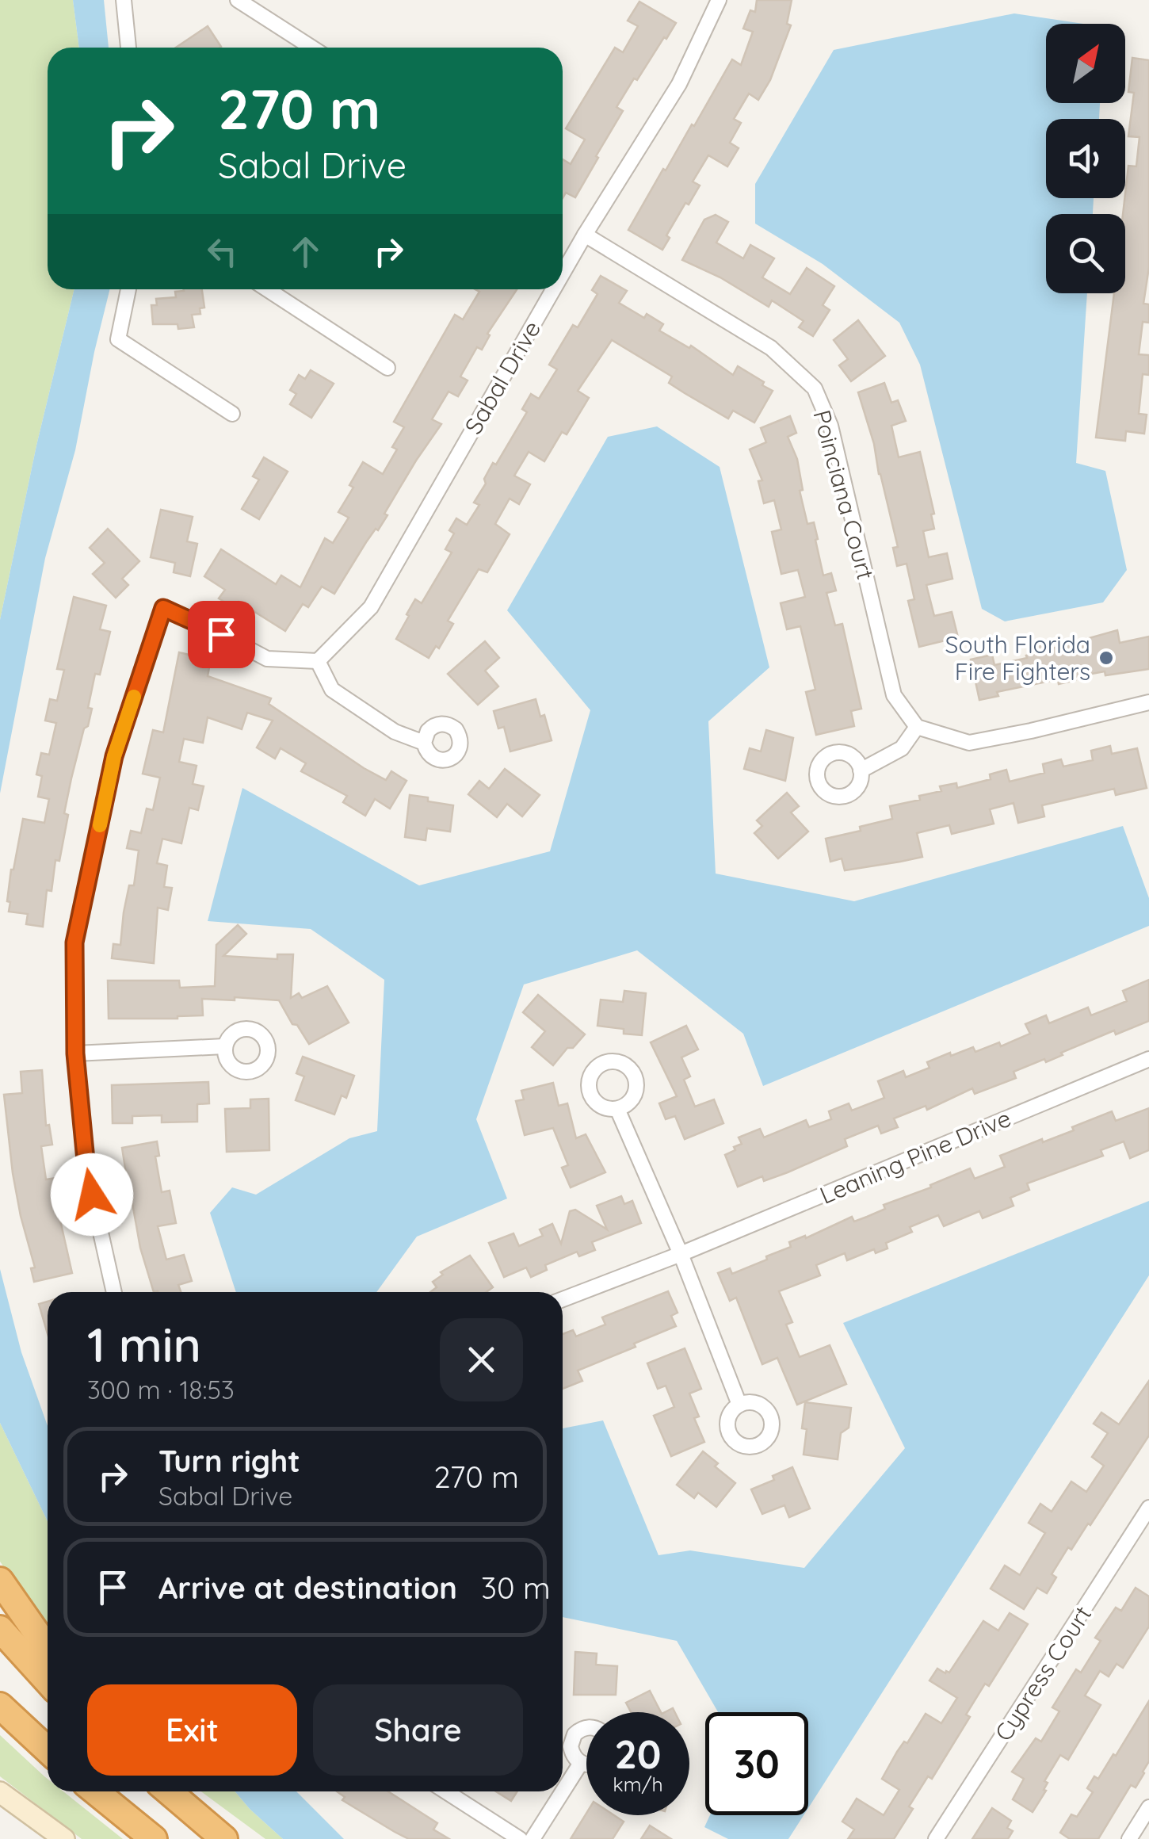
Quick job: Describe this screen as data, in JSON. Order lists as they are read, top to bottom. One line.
{"streets":{"street":["Sabal Drive","Poinciana Court","Leaning Pine Drive","Cypress Court"]},"crossings":[["Sabal Drive","Poinciana Court"]],"places":["South Florida Fire Fighters"],"north":"top right","page":{"turn":["270 m","Sabal Drive"],"heading":["1 min","300 m · 18:53"],"list":[{"name":"Turn right","note":"Sabal Drive","value":"270 m"},{"name":"Arrive at destination","value":"30 m"}],"buttons":["Exit","Share"],"speed":"20 km/h","limit":"30"}}
